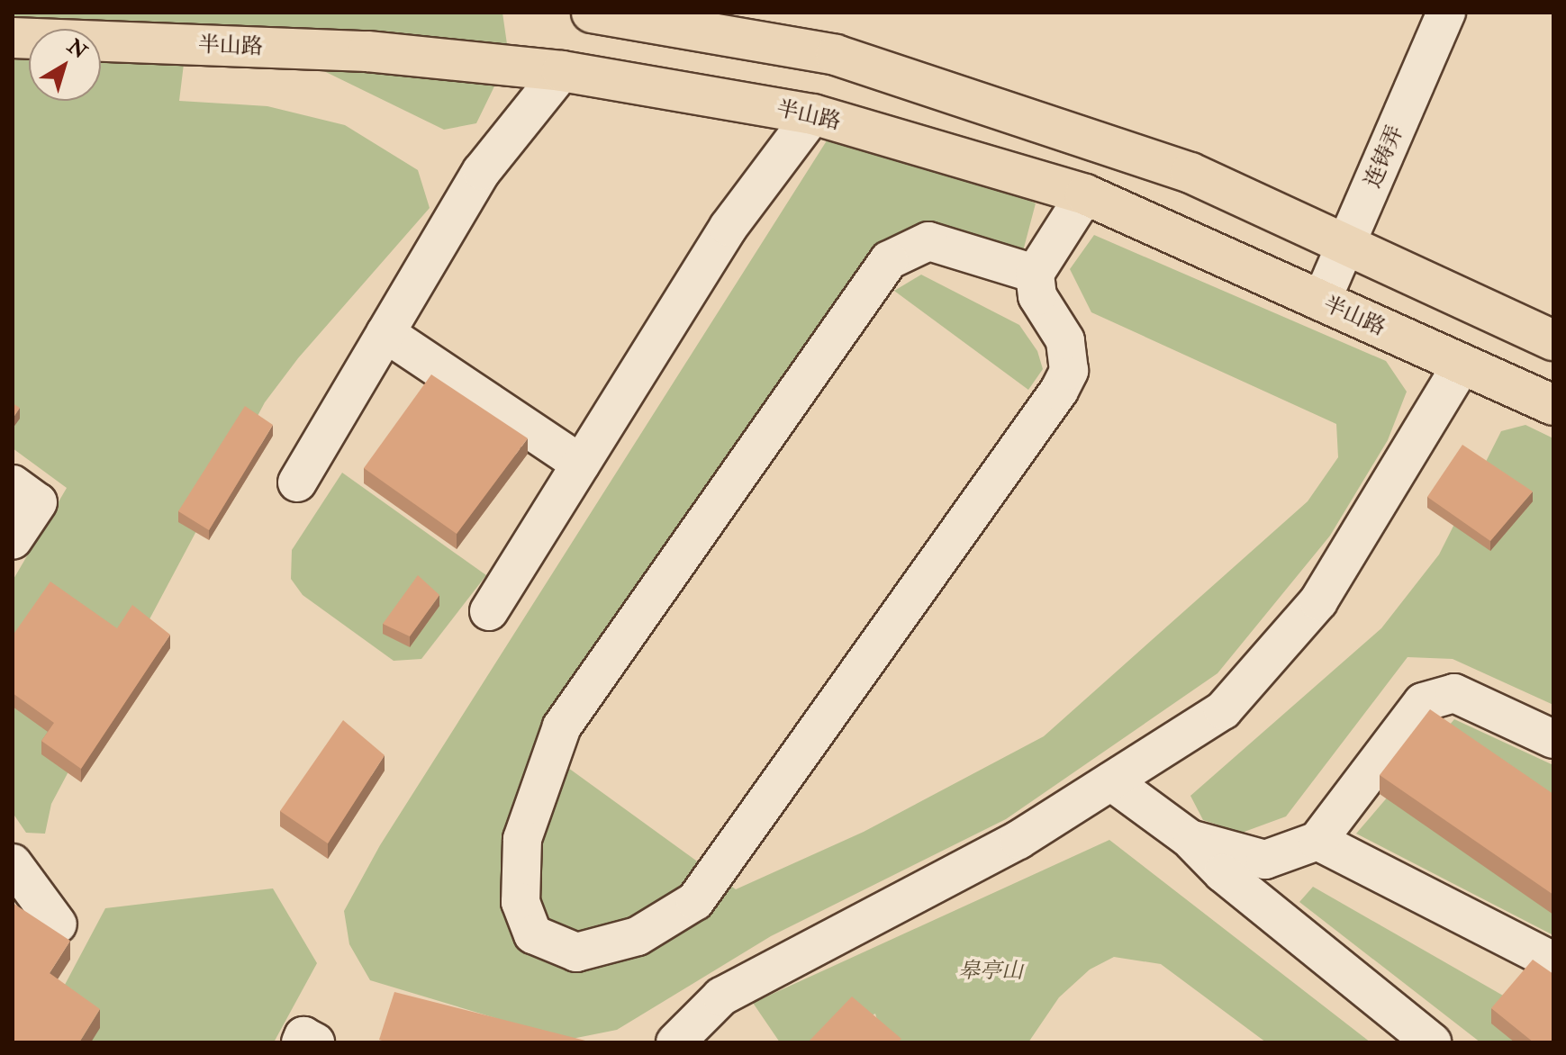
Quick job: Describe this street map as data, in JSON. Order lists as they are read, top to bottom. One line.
{"streets":{"main road":["半山路"],"street":["连铸弄"]},"crossings":[["半山路","连铸弄"]],"parks":["皋亭山"],"north":"top right"}
